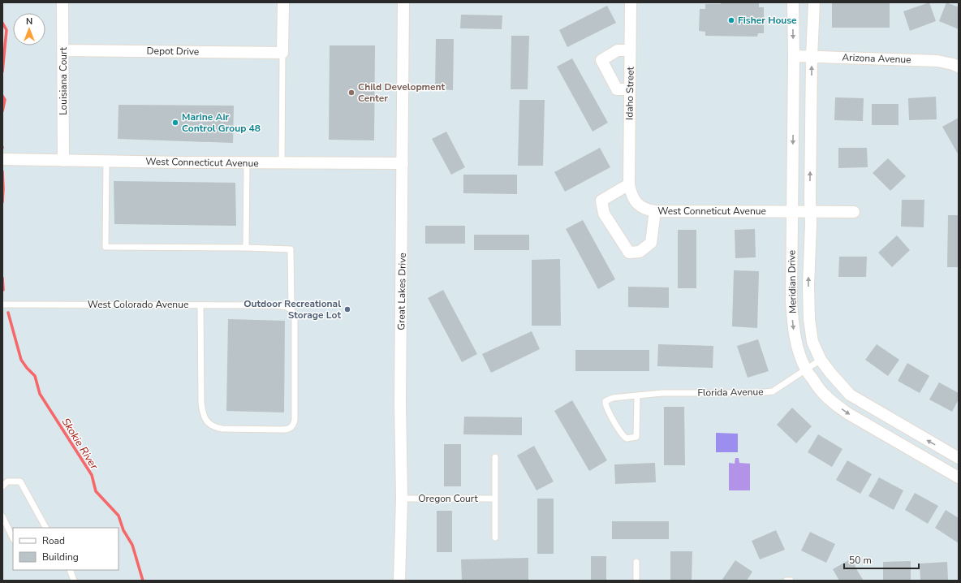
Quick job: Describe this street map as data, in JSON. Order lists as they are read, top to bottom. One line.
{"streets":{"street":["Depot Drive","Arizona Avenue","Louisiana Court","Idaho Street","West Connecticut Avenue","West Conneticut Avenue","Meridian Drive","Great Lakes Drive"],"lane":["West Colorado Avenue","Florida Avenue","Oregon Court"]},"crossings":[["Depot Drive","Louisiana Court"],["Arizona Avenue","Meridian Drive"],["Louisiana Court","West Connecticut Avenue"],["Idaho Street","West Conneticut Avenue"],["West Connecticut Avenue","Great Lakes Drive"],["West Conneticut Avenue","Meridian Drive"],["Meridian Drive","Florida Avenue"],["Great Lakes Drive","Oregon Court"]],"water":["Skokie River"],"places":["Fisher House","Child Development Center","Marine Air Control Group 48","Outdoor Recreational Storage Lot"],"legend":["Road","Building"],"scale_bar":"50 m","north":"top"}
